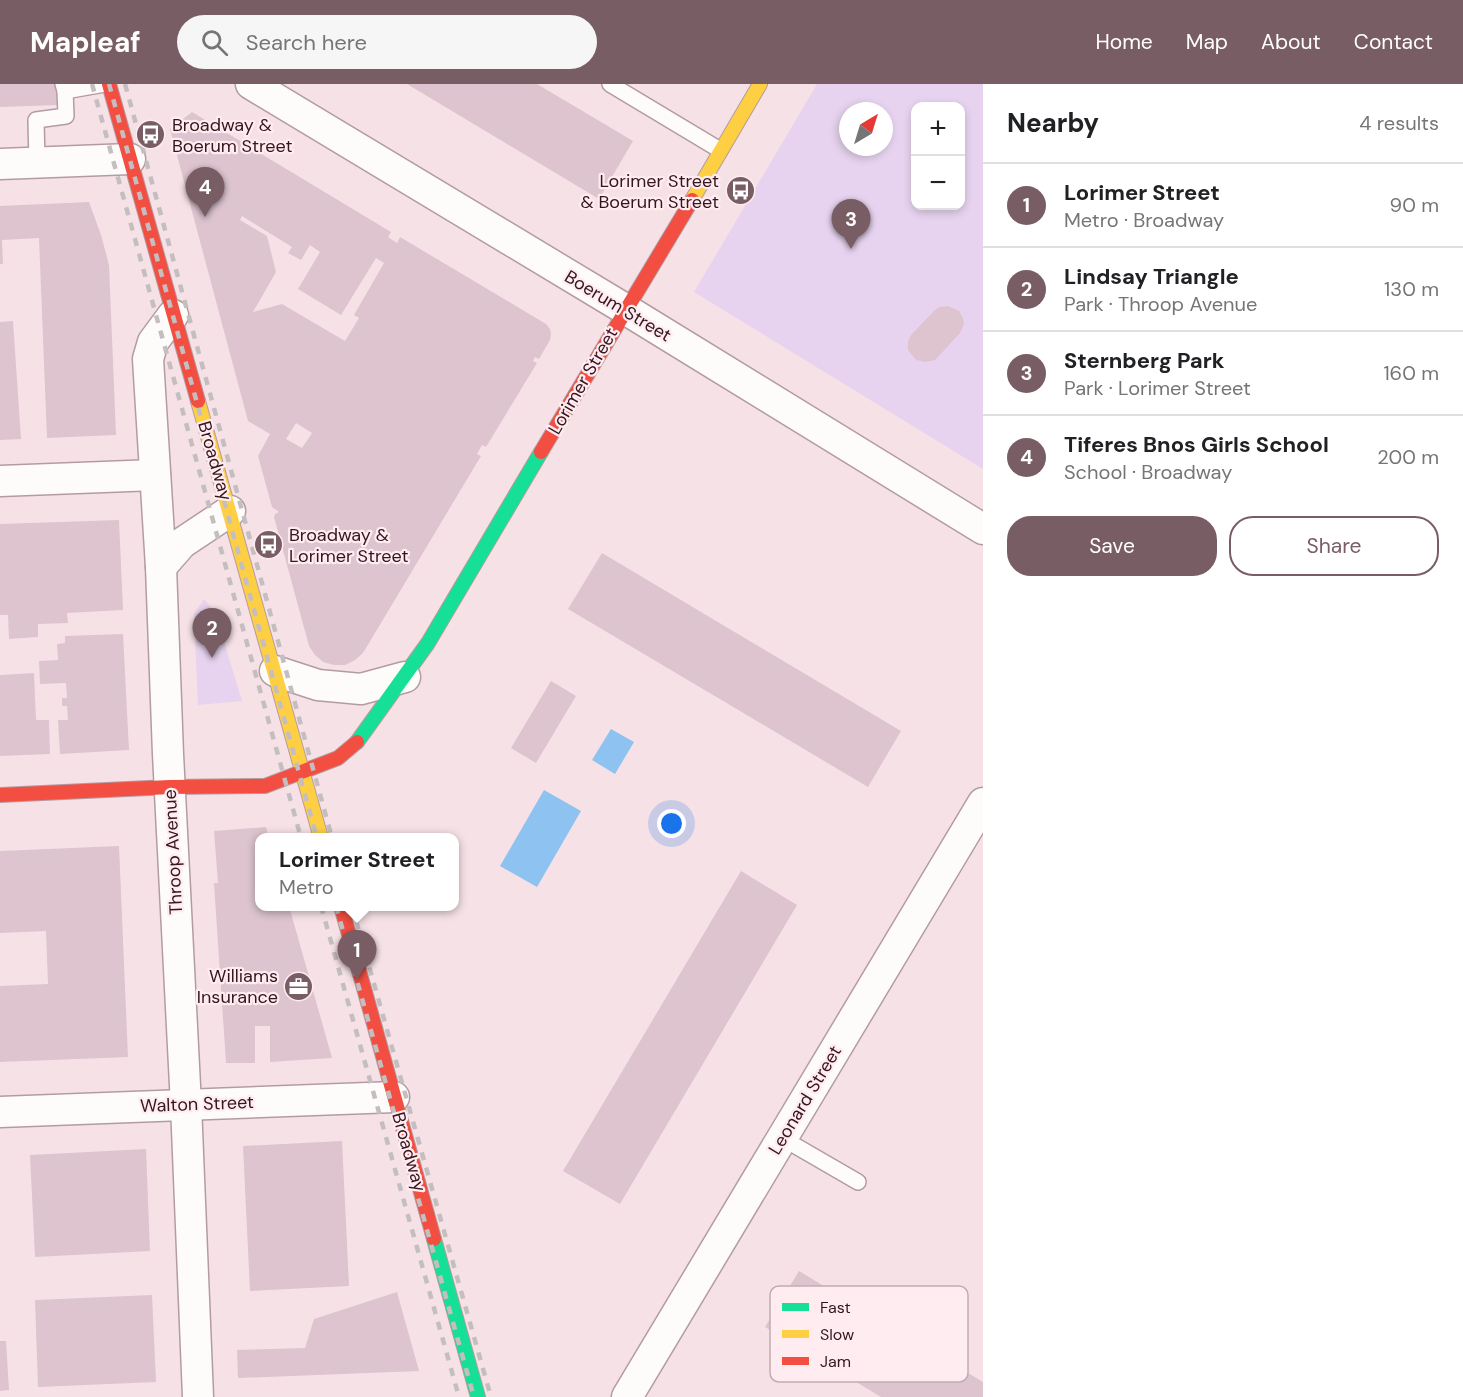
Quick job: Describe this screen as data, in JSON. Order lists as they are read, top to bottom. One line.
{"streets":{"main road":["Lorimer Street","Broadway"],"street":["Boerum Street","Throop Avenue","Leonard Street","Walton Street"]},"crossings":[["Boerum Street","Lorimer Street"],["Lorimer Street","Broadway"],["Lorimer Street","Throop Avenue"],["Broadway","Throop Avenue"],["Broadway","Walton Street"],["Throop Avenue","Walton Street"]],"places":{"bus stop":["Broadway & Boerum Street","Lorimer Street & Boerum Street","Broadway & Lorimer Street"],"office":["Williams Insurance"]},"legend":["Fast","Slow","Jam"],"north":"top right","page":{"header":"Mapleaf","search":"Search here","nav":["Home","Map","About","Contact"],"heading":["Nearby","4 results"],"map_buttons":["+","−"],"list":[{"mark":"1","name":"Lorimer Street","note":"Metro · Broadway","value":"90 m"},{"mark":"2","name":"Lindsay Triangle","note":"Park · Throop Avenue","value":"130 m"},{"mark":"3","name":"Sternberg Park","note":"Park · Lorimer Street","value":"160 m"},{"mark":"4","name":"Tiferes Bnos Girls School","note":"School · Broadway","value":"200 m"}],"pins":["4","3","2","1"],"buttons":["Save","Share"],"popup":["Lorimer Street","Metro"]}}
